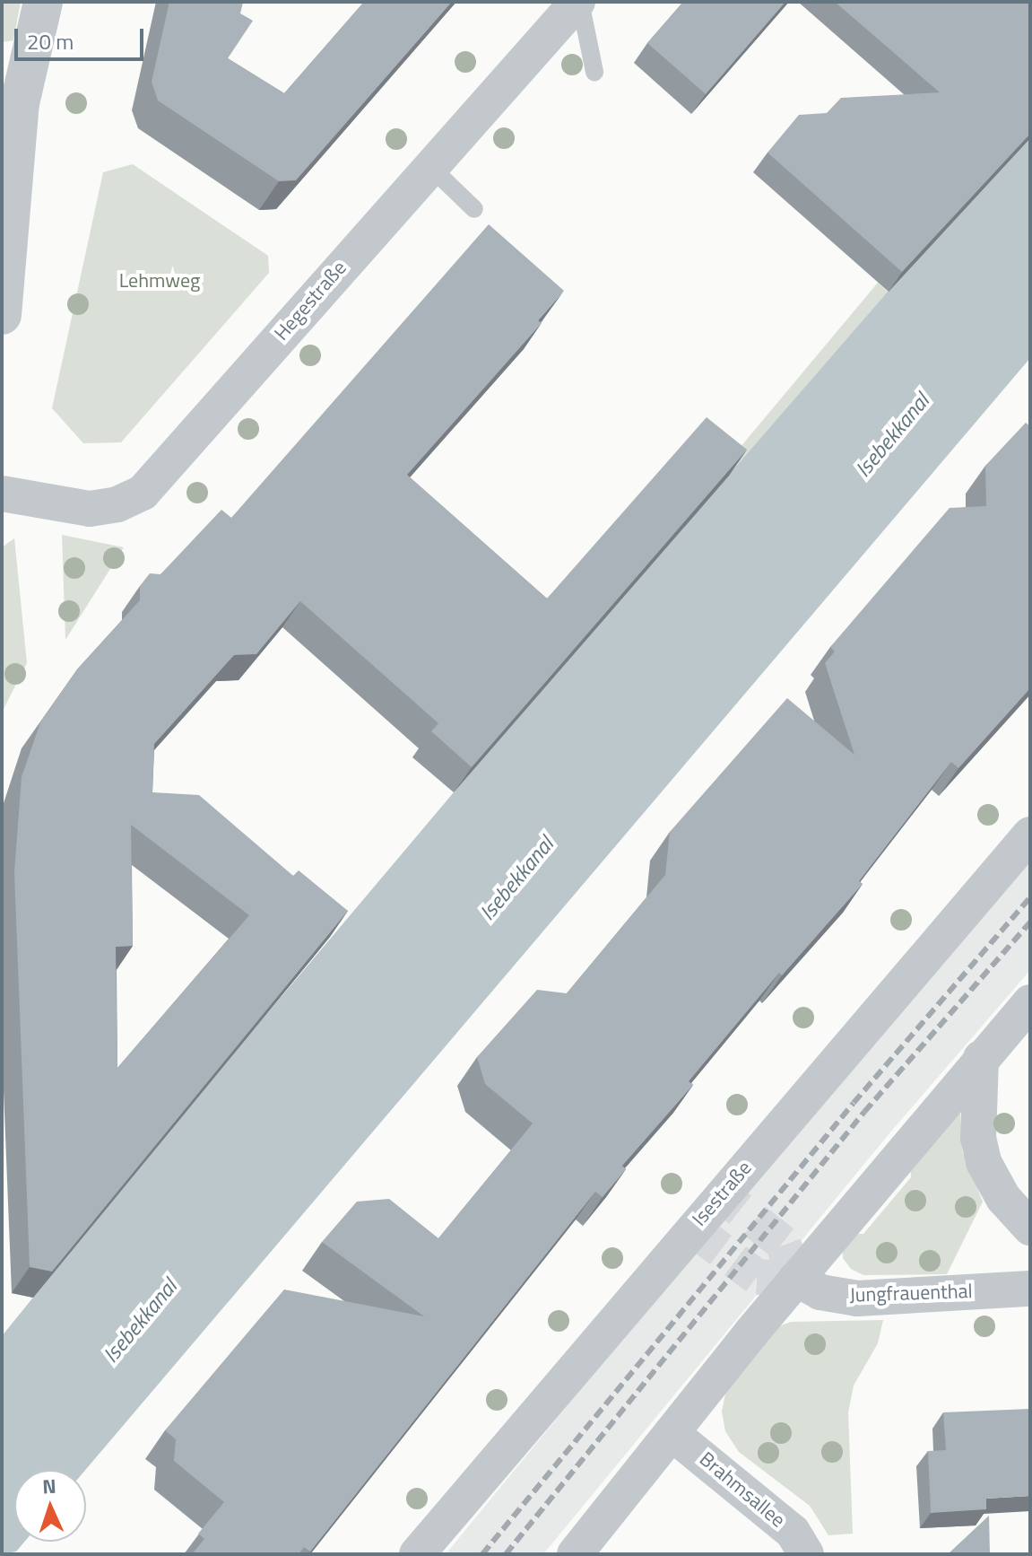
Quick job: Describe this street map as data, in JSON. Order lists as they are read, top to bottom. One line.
{"streets":{"street":["Hegestraße","Isestraße","Jungfrauenthal","Brahmsallee"]},"water":["Isebekkanal"],"parks":["Lehmweg"],"scale_bar":"20 m","north":"top"}
